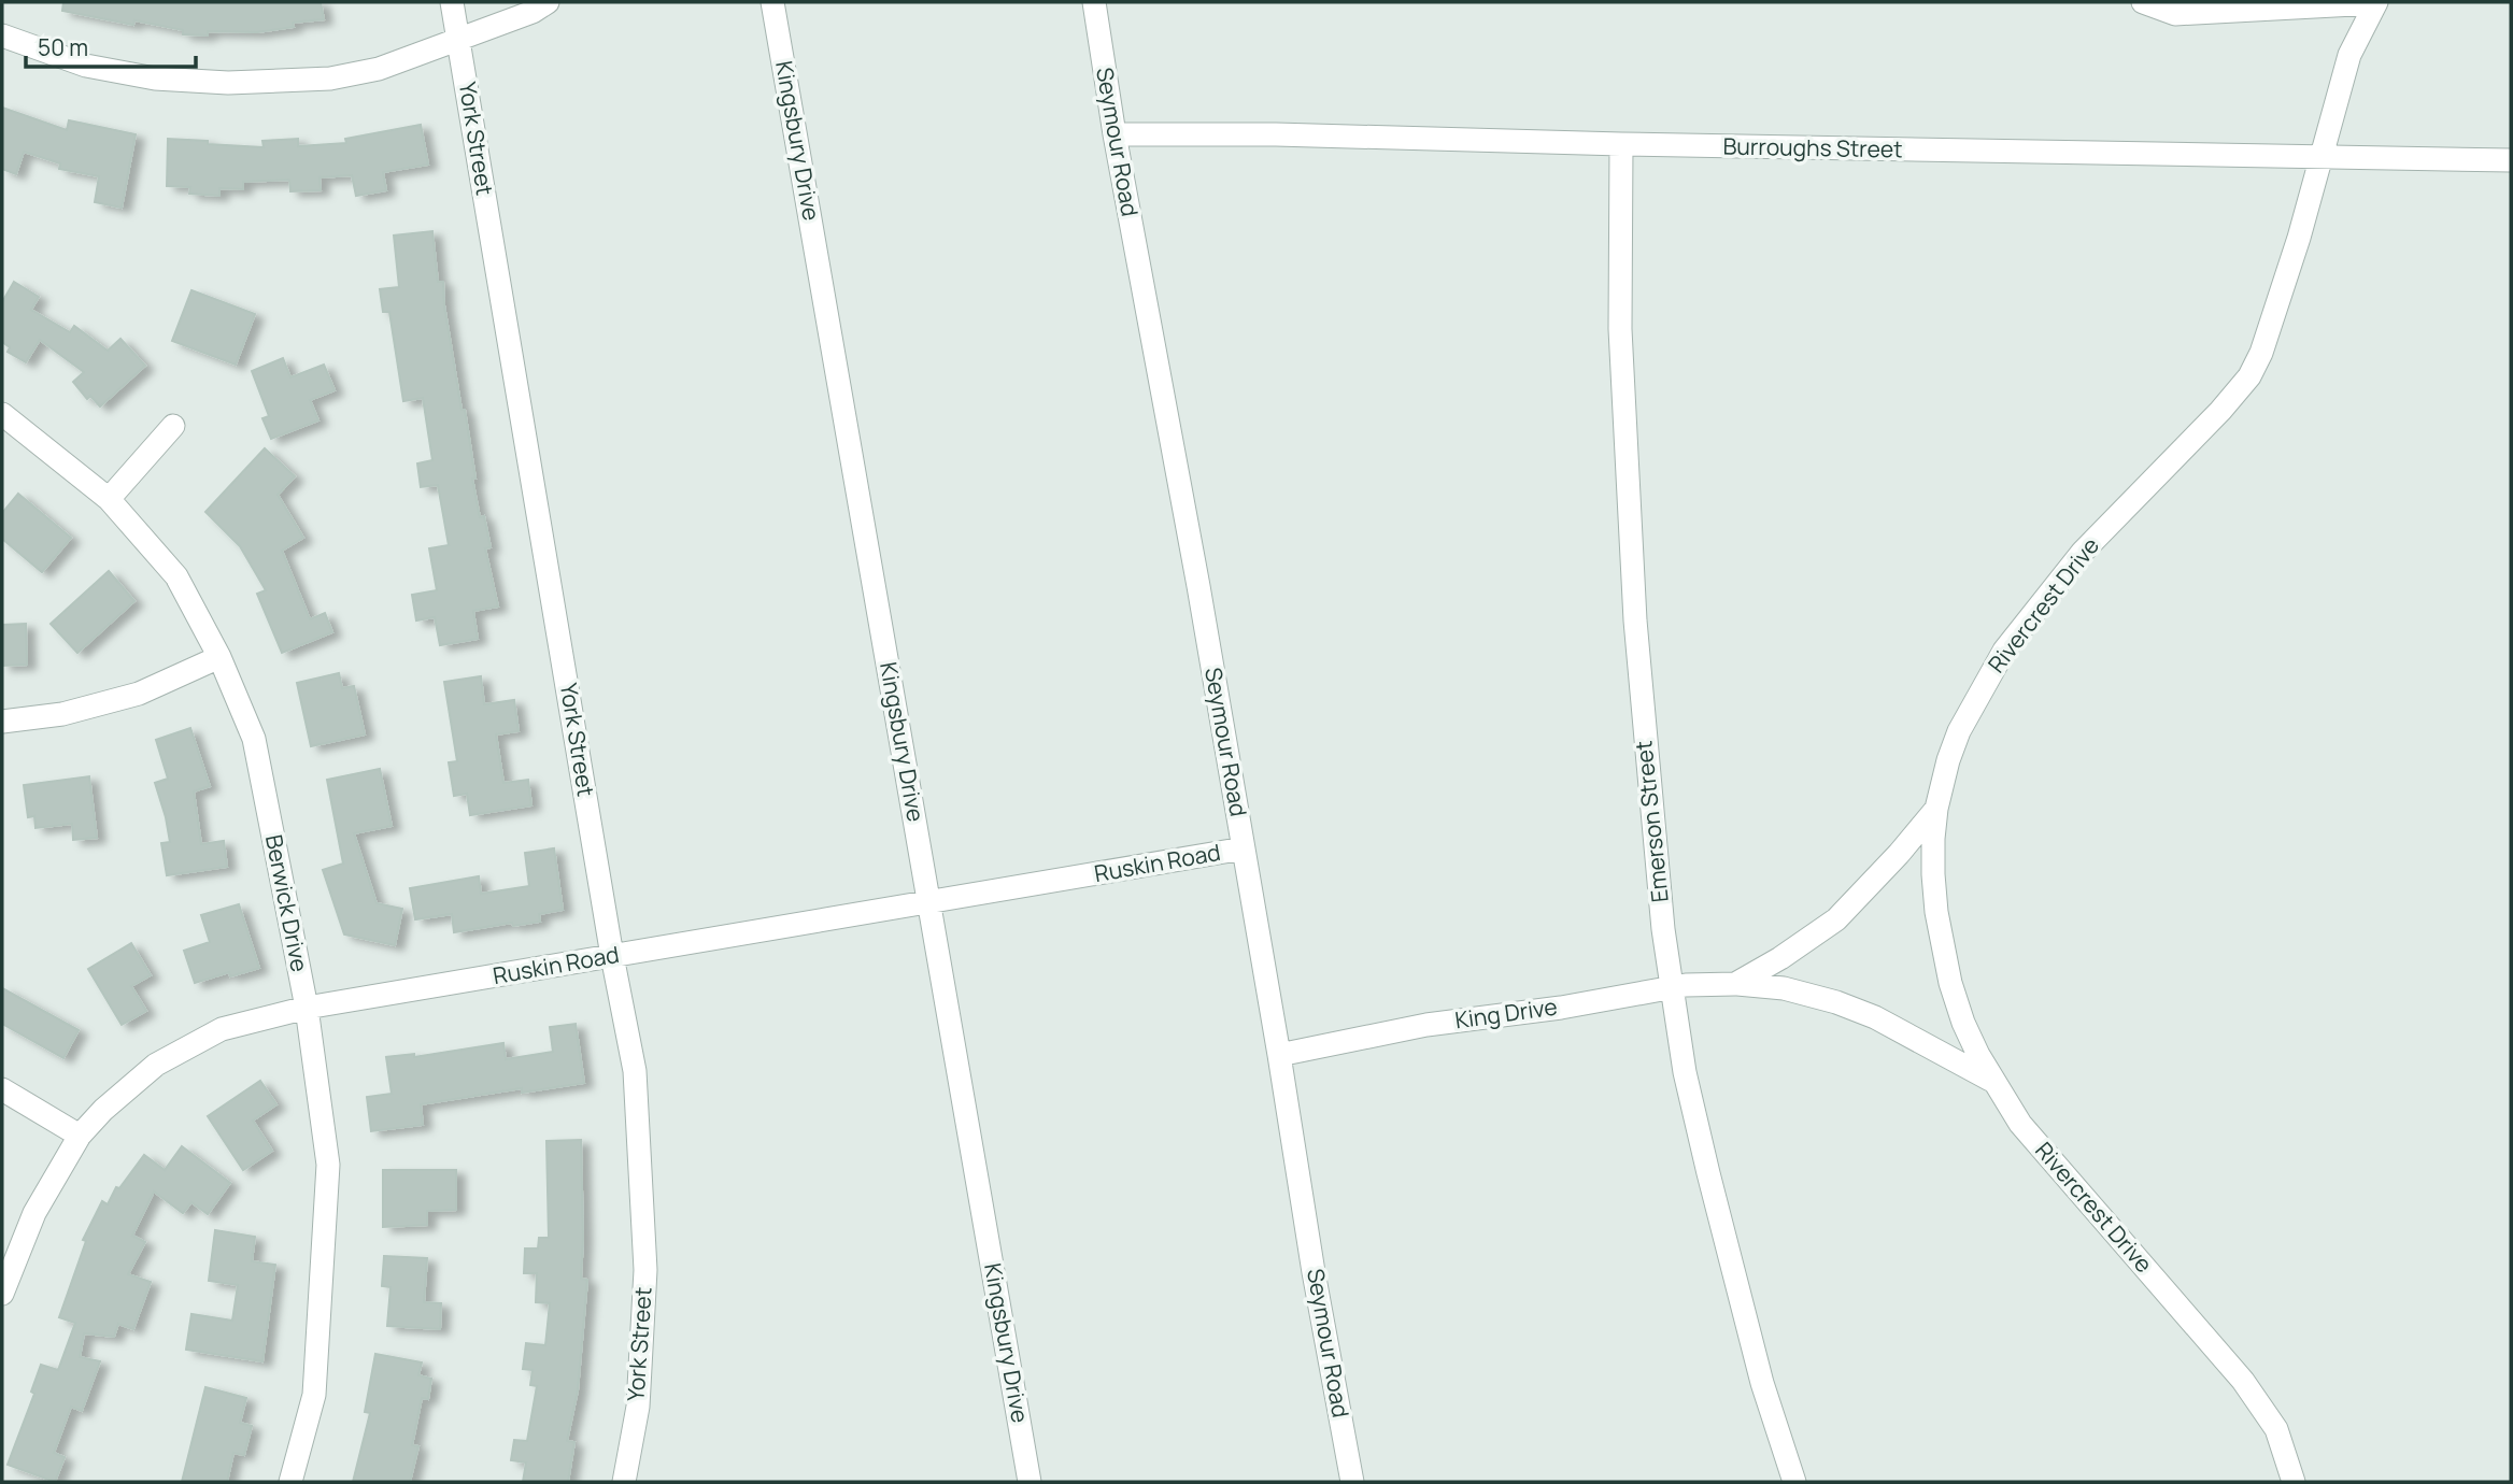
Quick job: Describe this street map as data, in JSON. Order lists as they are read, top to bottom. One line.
{"streets":{"street":["York Street","Kingsbury Drive","Seymour Road","Burroughs Street","Rivercrest Drive","Emerson Street","Ruskin Road","Berwick Drive","King Drive"]},"crossings":[["York Street","Ruskin Road"],["Kingsbury Drive","Ruskin Road"],["Seymour Road","Burroughs Street"],["Seymour Road","Ruskin Road"],["Seymour Road","King Drive"],["Burroughs Street","Rivercrest Drive"],["Burroughs Street","Emerson Street"],["Rivercrest Drive","King Drive"],["Emerson Street","King Drive"],["Ruskin Road","Berwick Drive"]],"scale_bar":"50 m"}
